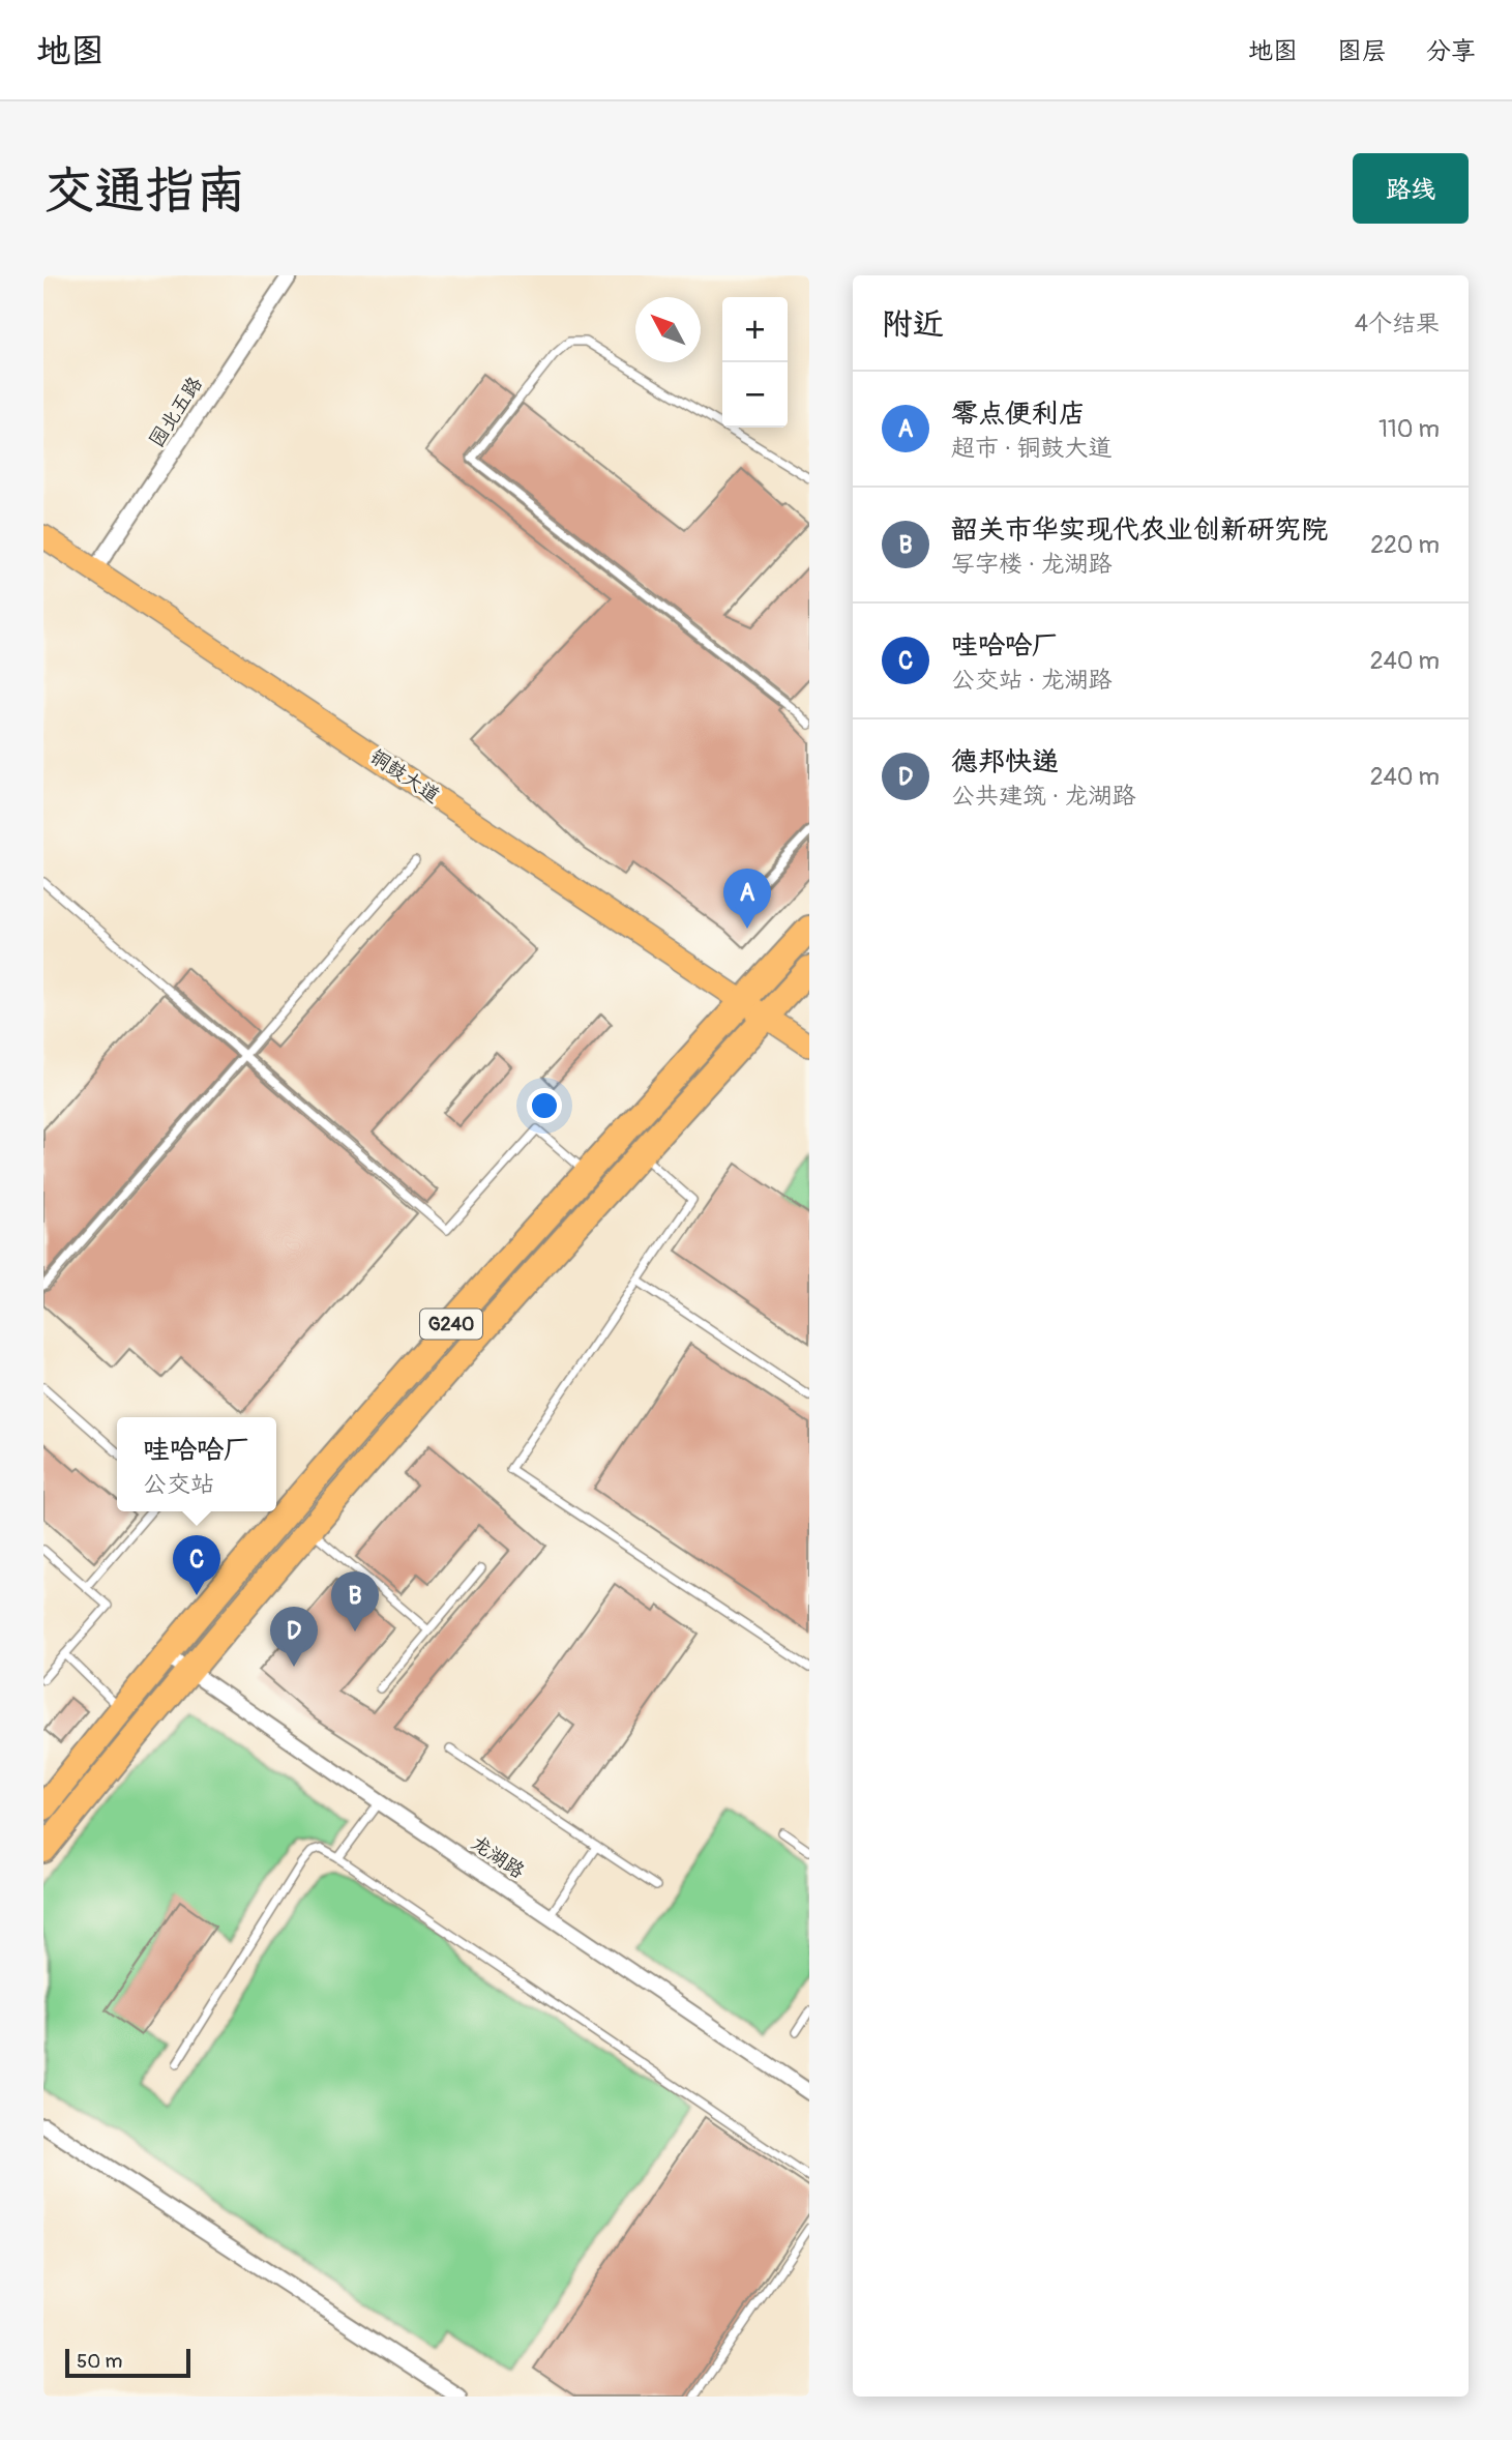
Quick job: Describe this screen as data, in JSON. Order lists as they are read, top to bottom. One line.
{"streets":{"highway":["G240"],"main road":["铜鼓大道"],"street":["园北五路","龙湖路"]},"crossings":[["园北五路","铜鼓大道"],["铜鼓大道","G240"],["G240","龙湖路"]],"scale_bar":"50 m","north":"top left","page":{"header":"地图","nav":["地图","图层","分享"],"buttons":"路线","title":"交通指南","heading":["附近","4个结果"],"map_buttons":["+","−"],"list":[{"mark":"A","name":"零点便利店","note":"超市 · 铜鼓大道","value":"110 m"},{"mark":"B","name":"韶关市华实现代农业创新研究院","note":"写字楼 · 龙湖路","value":"220 m"},{"mark":"C","name":"哇哈哈厂","note":"公交站 · 龙湖路","value":"240 m"},{"mark":"D","name":"德邦快递","note":"公共建筑 · 龙湖路","value":"240 m"}],"pins":["A","C","B","D"],"popup":["哇哈哈厂","公交站"],"scale":"50 m"}}
